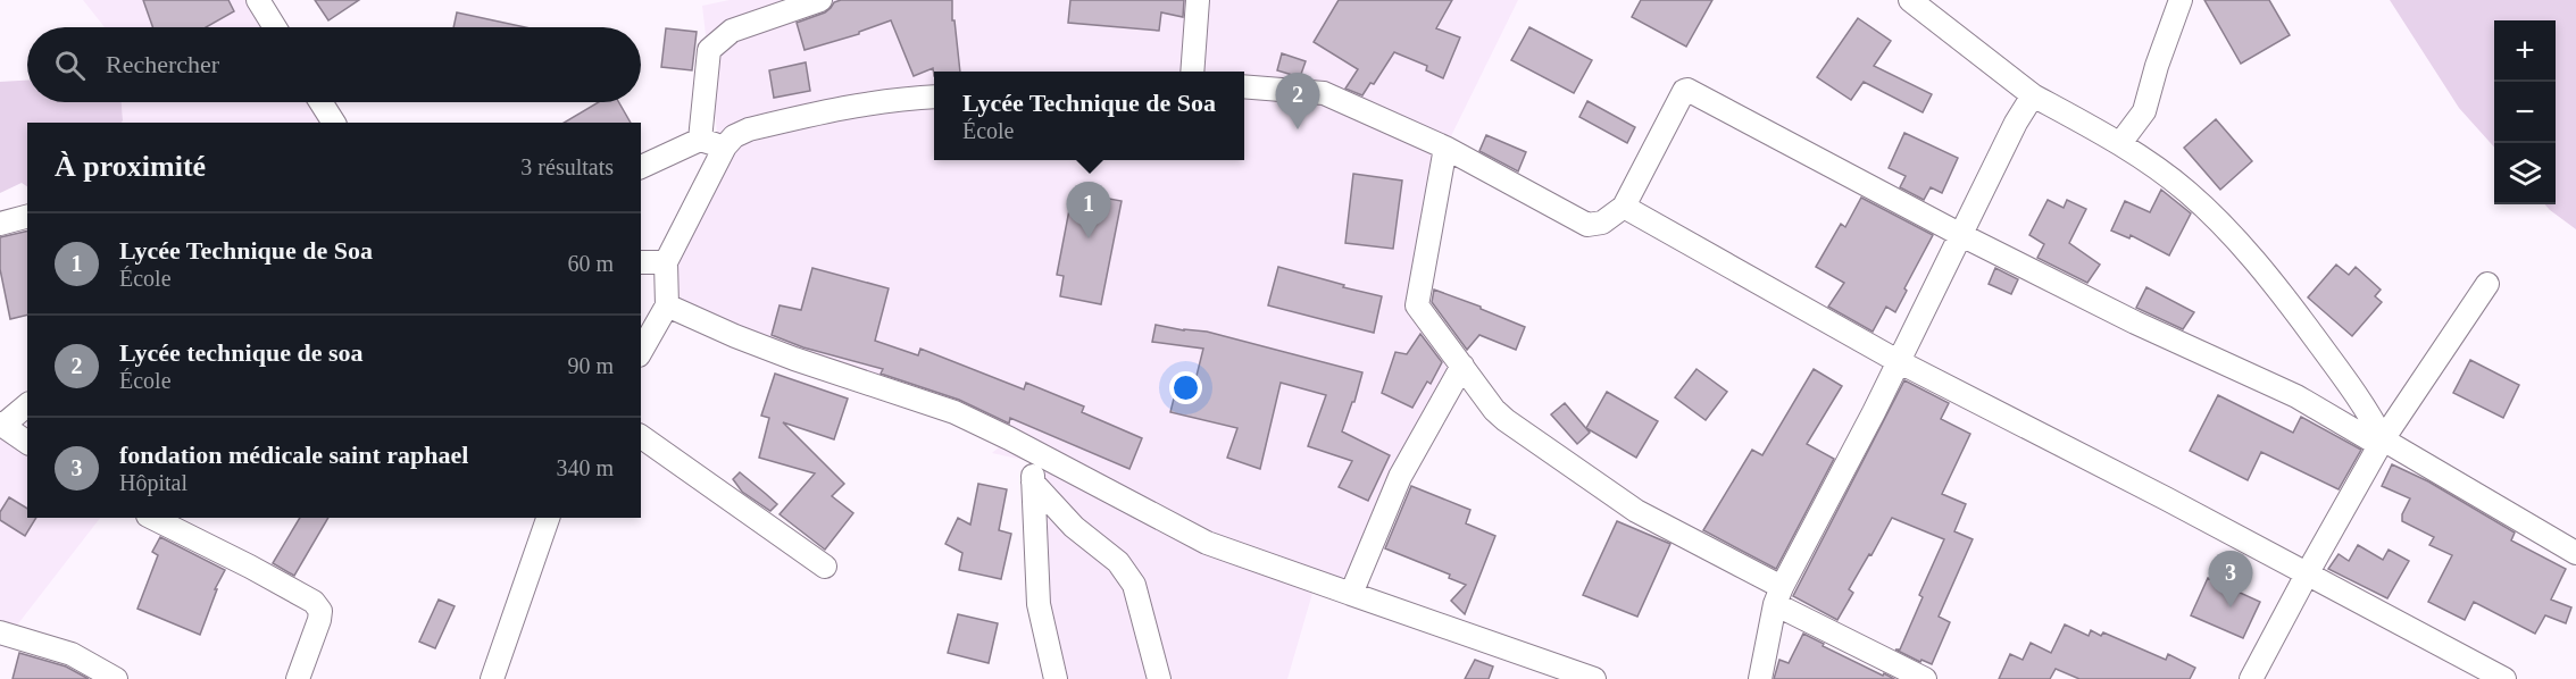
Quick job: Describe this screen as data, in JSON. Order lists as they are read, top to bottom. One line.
{"page":{"map_buttons":["+","−"],"search":"Rechercher","popup":["Lycée Technique de Soa","École"],"pins":["2","1","3"],"heading":["À proximité","3 résultats"],"list":[{"mark":"1","name":"Lycée Technique de Soa","note":"École","value":"60 m"},{"mark":"2","name":"Lycée technique de soa","note":"École","value":"90 m"},{"mark":"3","name":"fondation médicale saint raphael","note":"Hôpital","value":"340 m"}]}}
